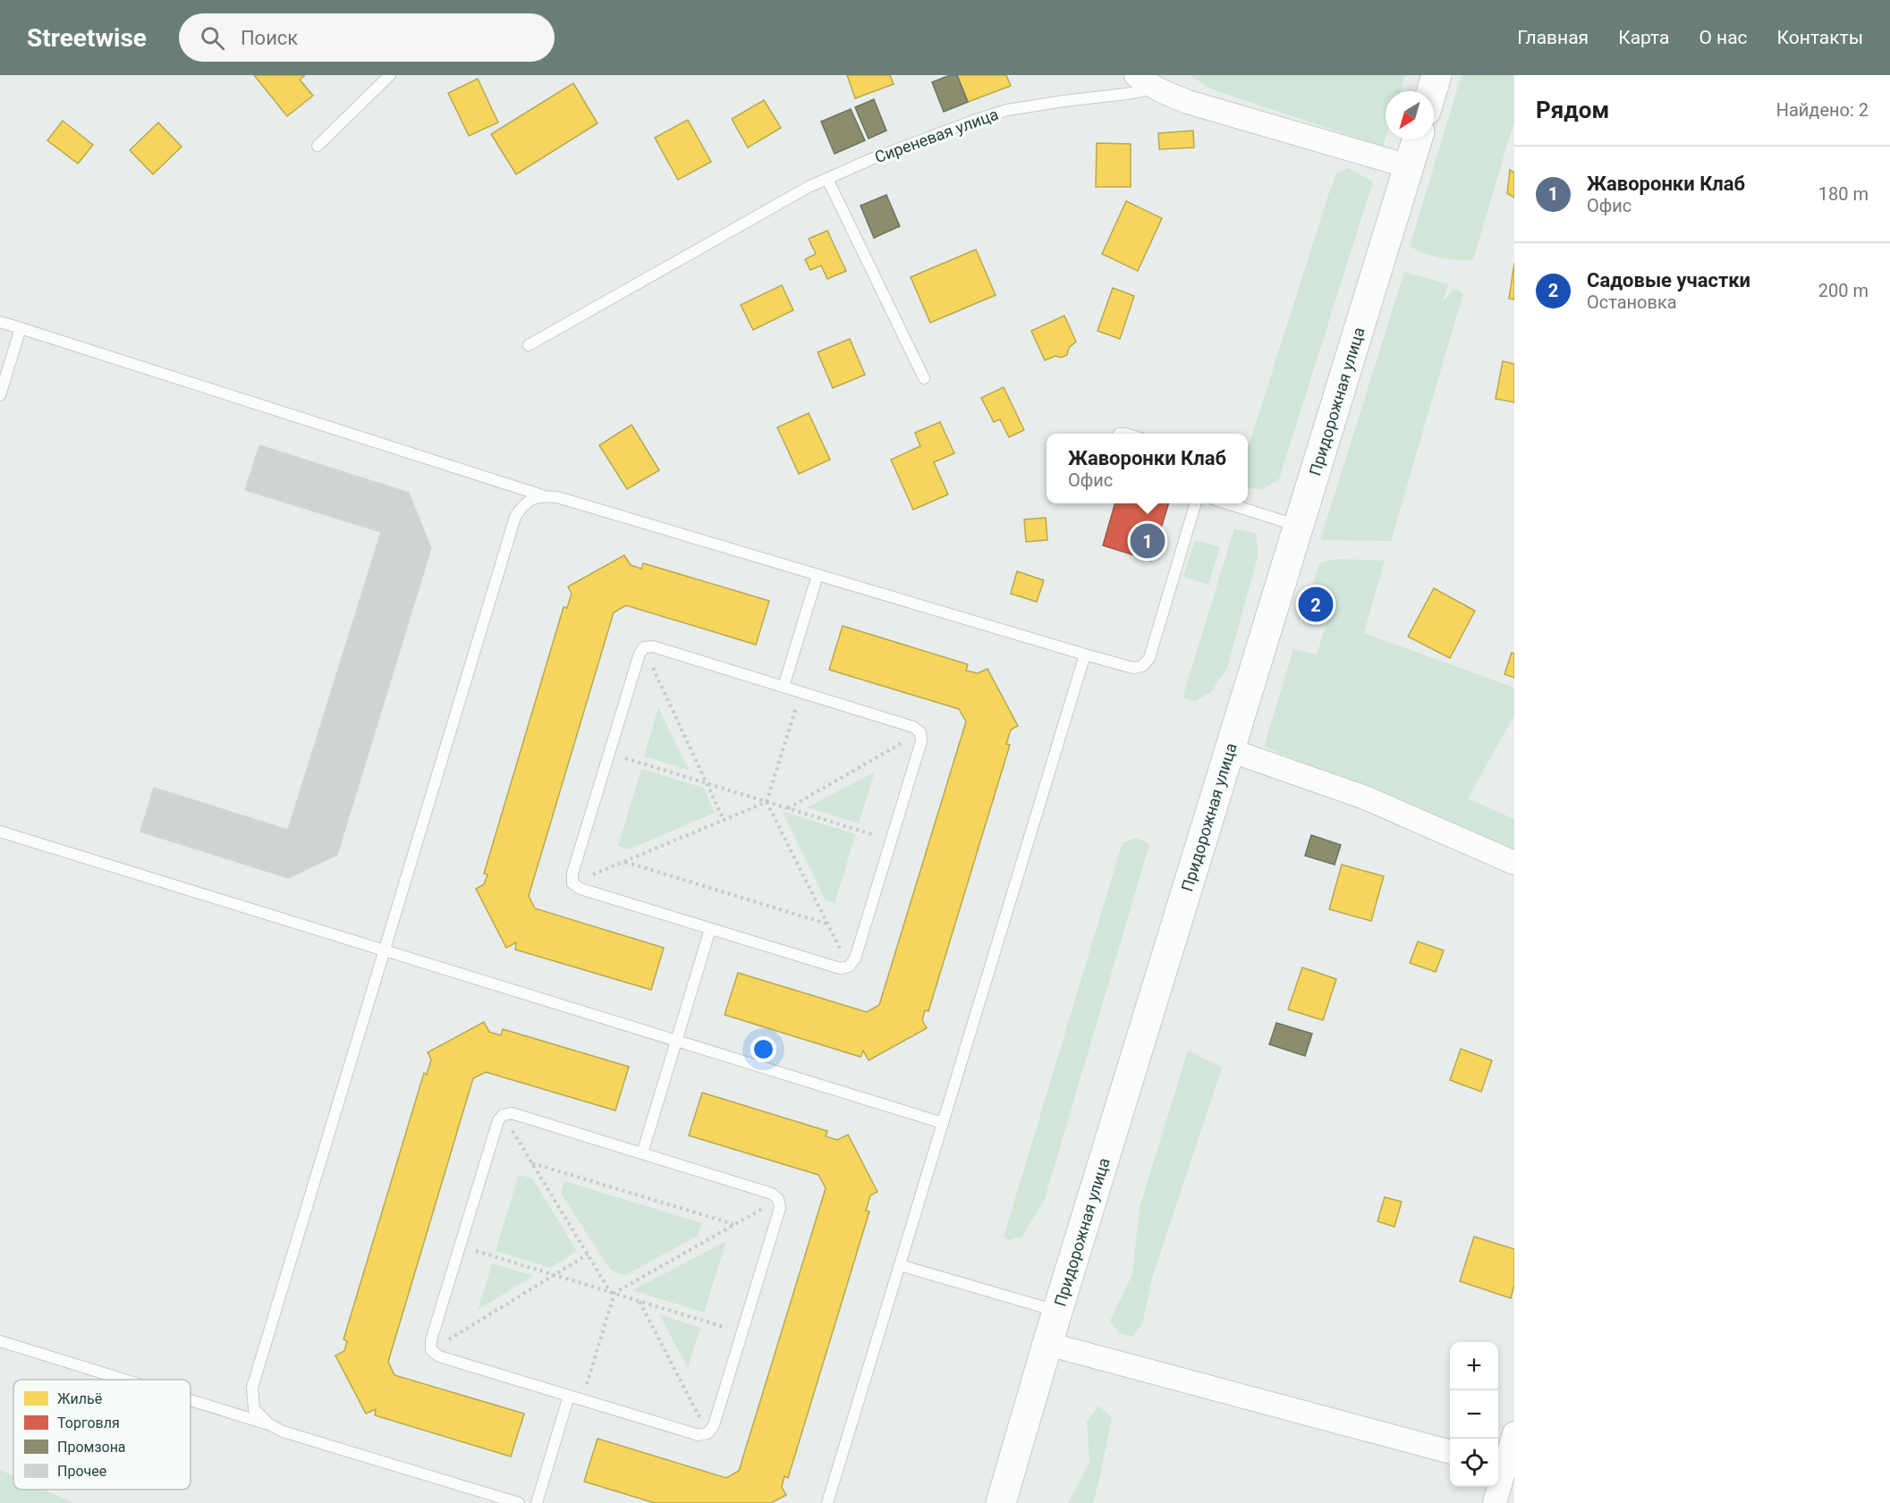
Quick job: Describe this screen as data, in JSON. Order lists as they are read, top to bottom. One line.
{"streets":{"main road":["Придорожная улица"],"street":["Сиреневая улица"]},"crossings":[["Сиреневая улица","Придорожная улица"]],"legend":["Жильё","Торговля","Промзона","Прочее"],"north":"bottom left","page":{"header":"Streetwise","search":"Поиск","nav":["Главная","Карта","О нас","Контакты"],"heading":["Рядом","Найдено: 2"],"list":[{"mark":"1","name":"Жаворонки Клаб","note":"Офис","value":"180 m"},{"mark":"2","name":"Садовые участки","note":"Остановка","value":"200 m"}],"popup":["Жаворонки Клаб","Офис"],"pins":["1","2"],"map_buttons":["+","−"]}}
